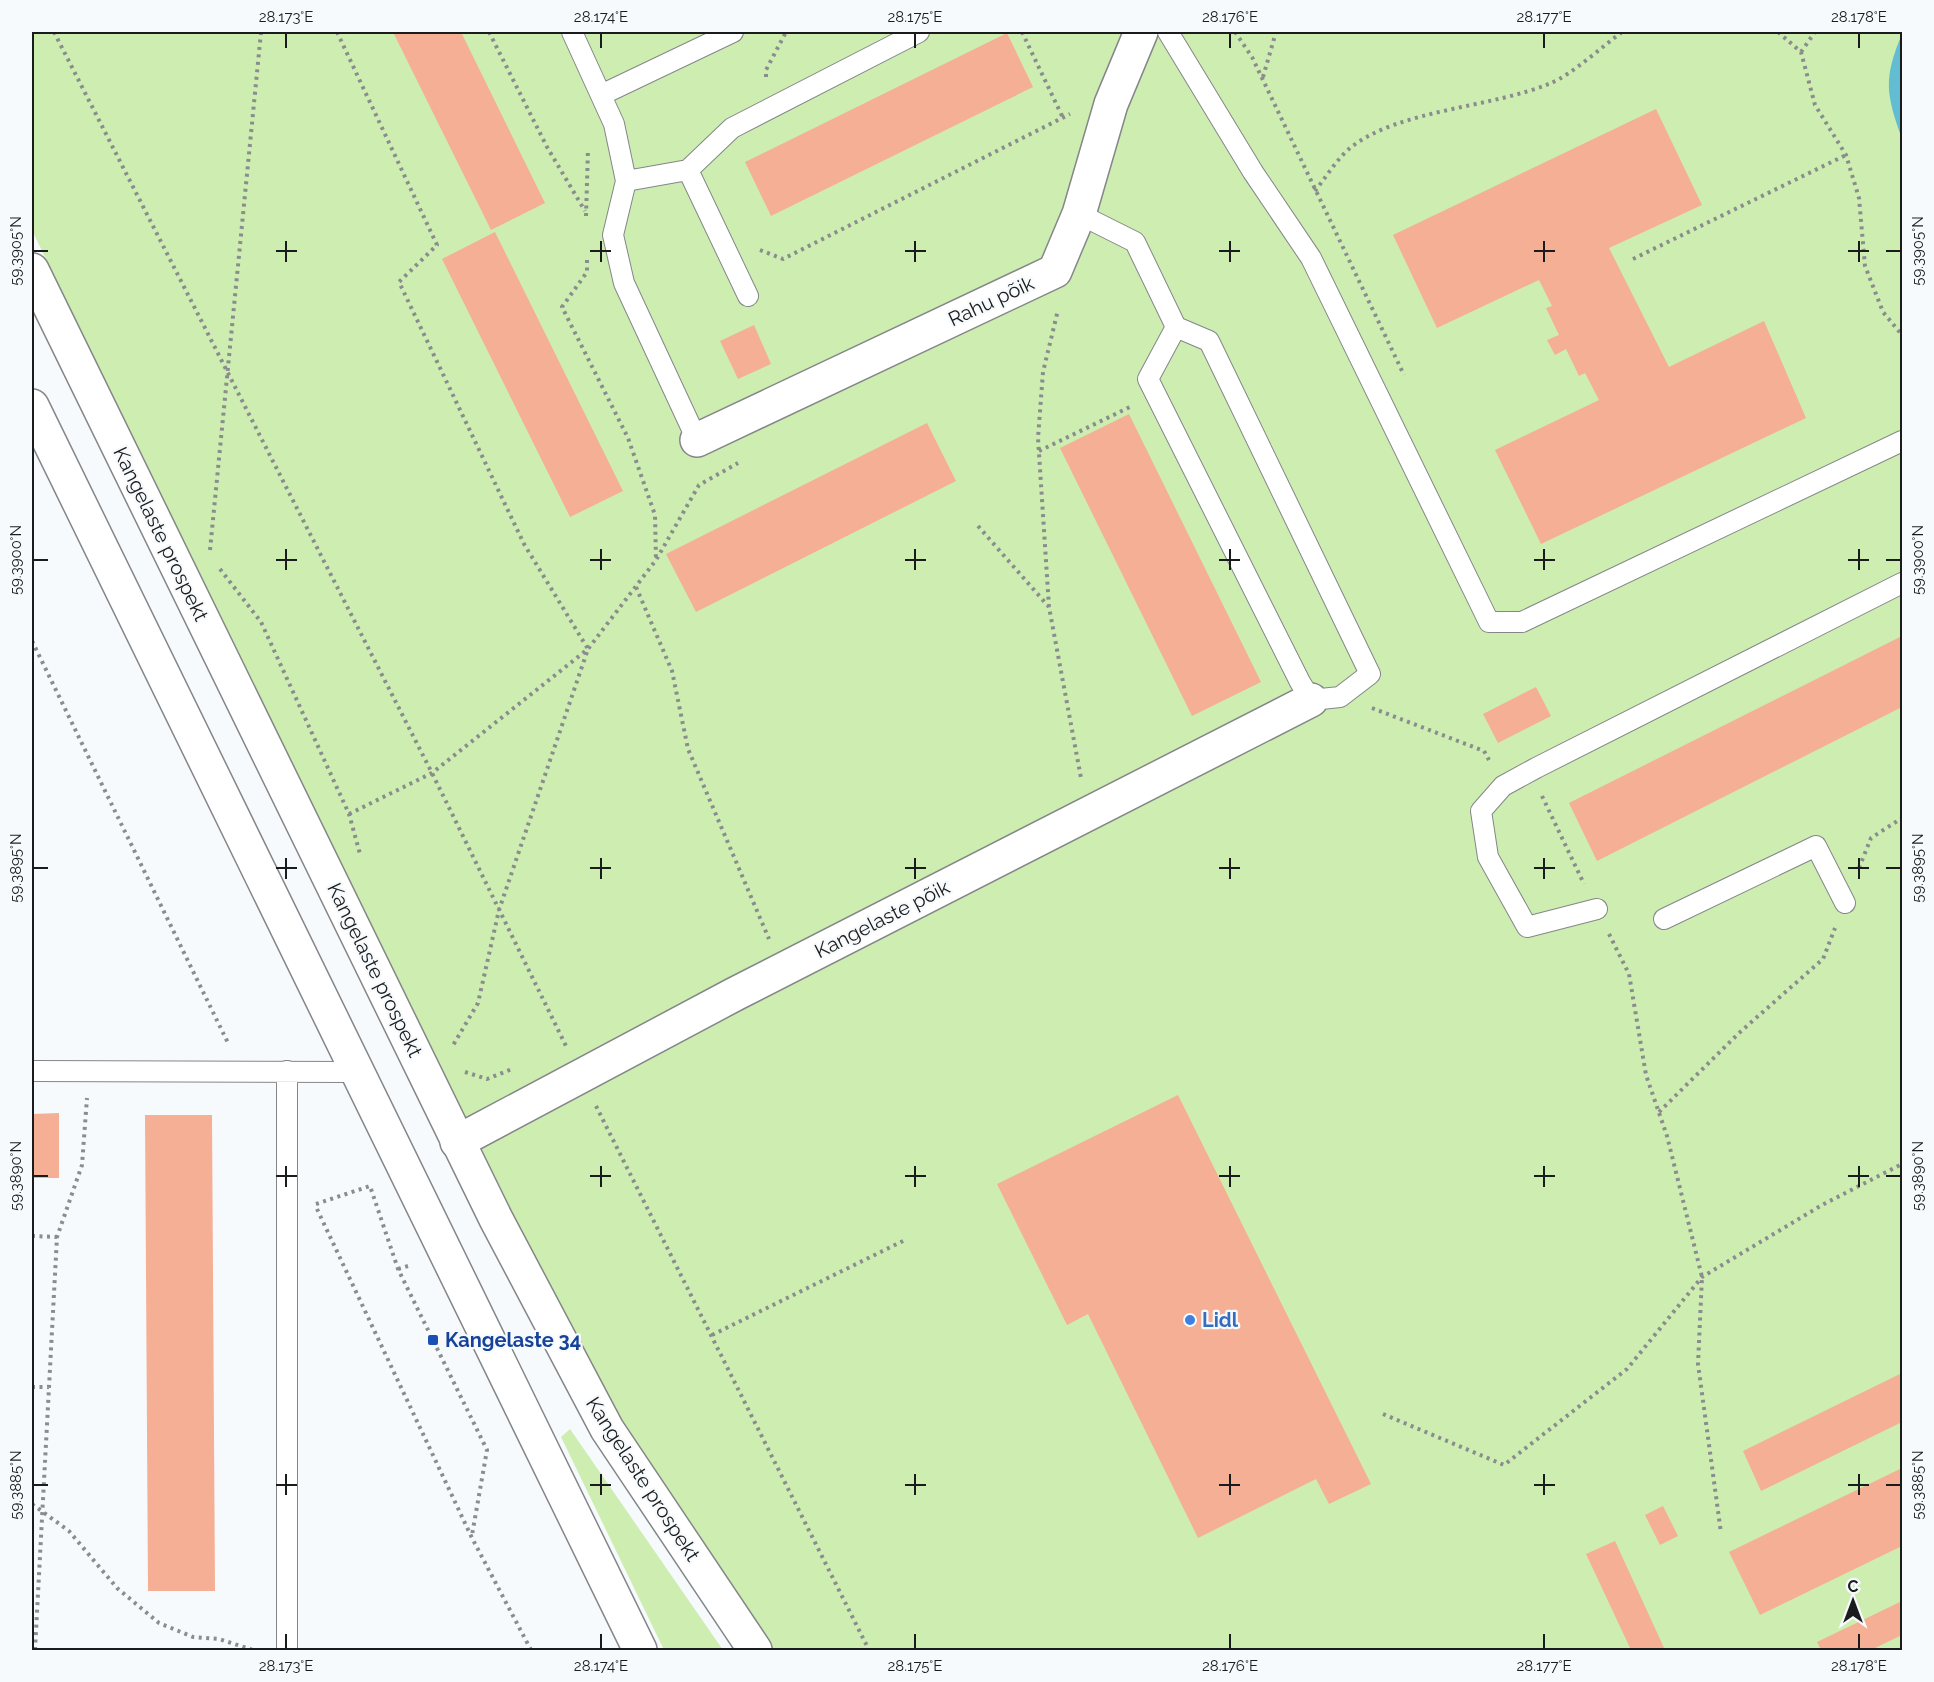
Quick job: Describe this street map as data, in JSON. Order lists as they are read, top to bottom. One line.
{"streets":{"main road":["Rahu põik","Kangelaste prospekt","Kangelaste põik"]},"crossings":[["Kangelaste prospekt","Kangelaste põik"]],"places":{"other":["Lidl"],"transit":["Kangelaste 34"]},"north":"top","coordinates":["28.173°E","28.174°E","28.175°E","28.176°E","28.177°E","28.178°E","59.3905°N","59.3900°N","59.3895°N","59.3890°N","59.3885°N"]}
